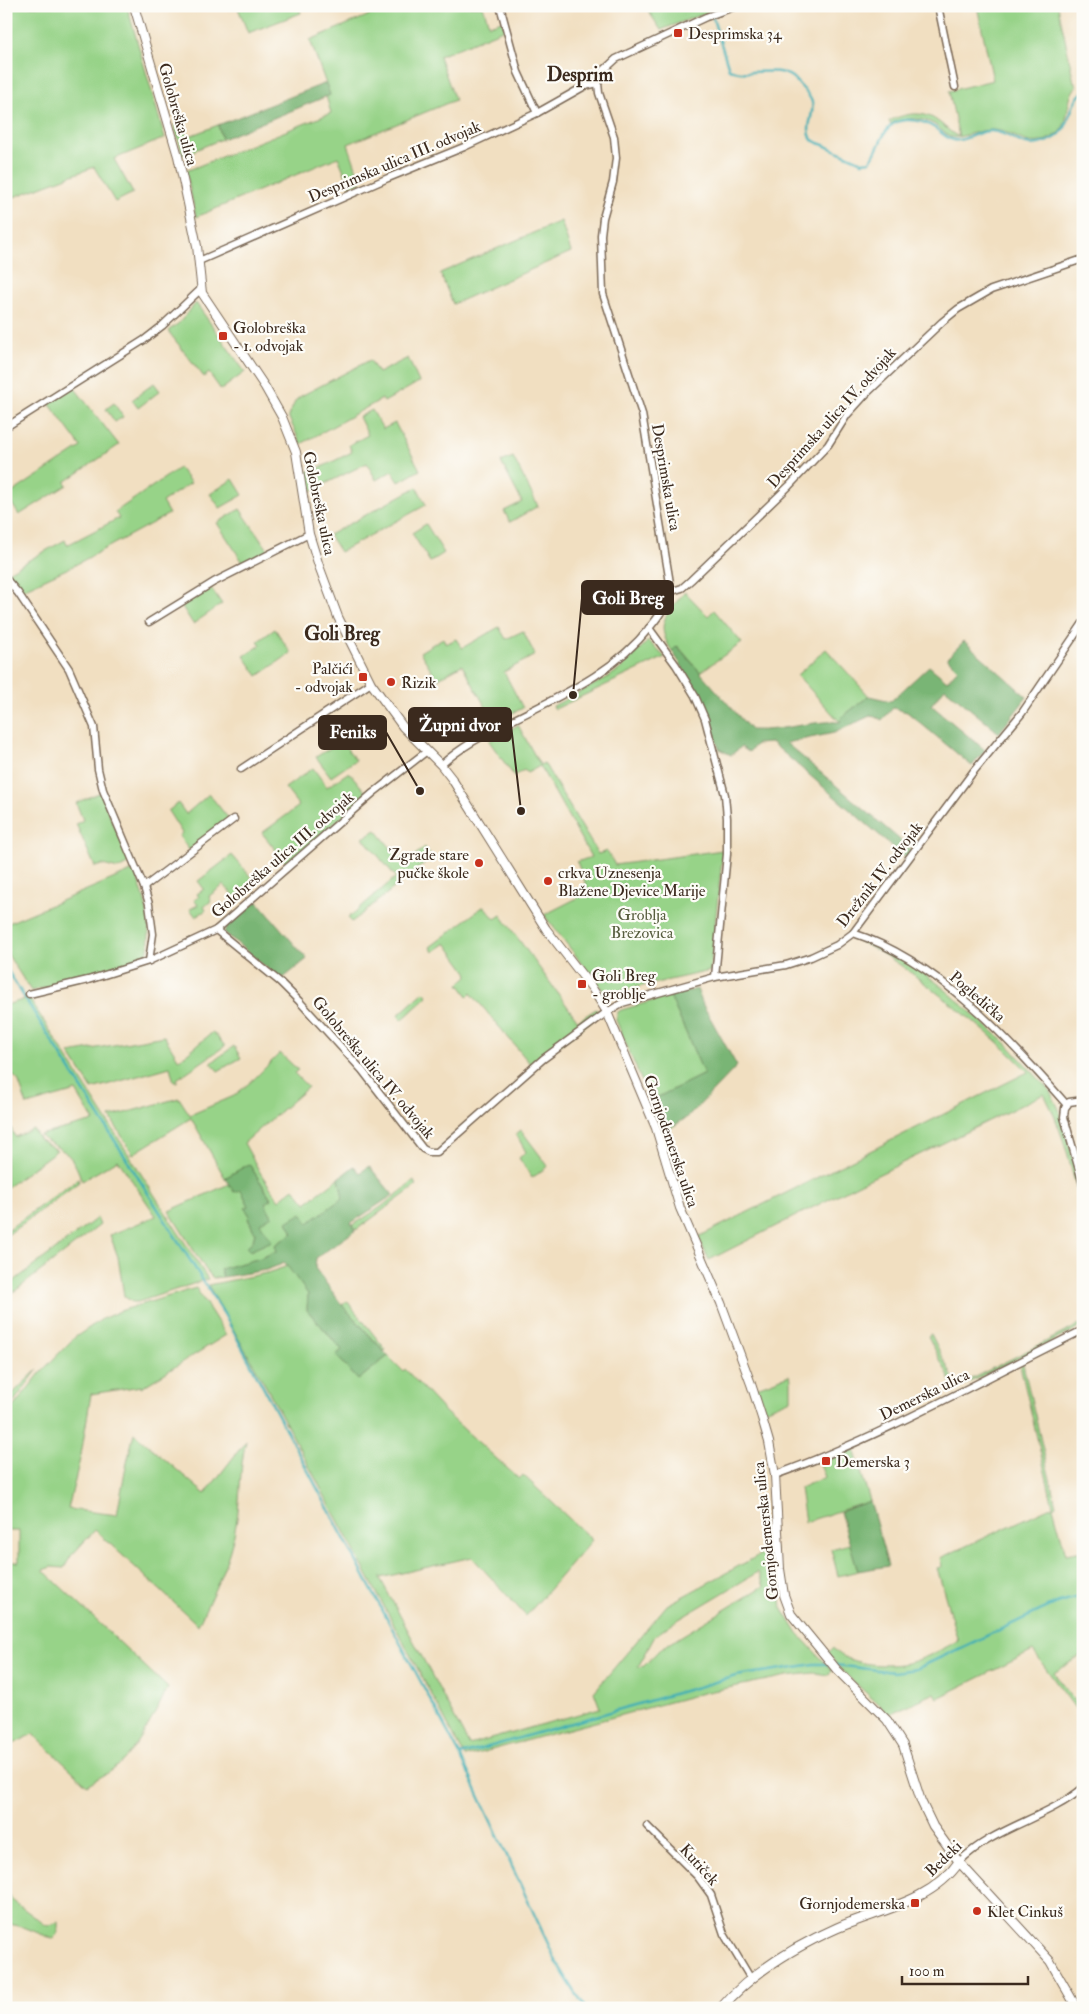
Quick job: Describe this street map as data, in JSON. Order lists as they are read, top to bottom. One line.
{"streets":{"main road":["Bedeki"],"street":["Golobreška ulica","Desprimska ulica III. odvojak","Desprimska ulica IV. odvojak","Desprimska ulica","Golobreška ulica III. odvojak","Drežnik IV. odvojak","Pogledička","Golobreška ulica IV. odvojak","Gornjodemerska ulica","Demerska ulica","Kutiček"]},"crossings":[["Golobreška ulica","Desprimska ulica III. odvojak"],["Golobreška ulica","Golobreška ulica III. odvojak"],["Golobreška ulica","Drežnik IV. odvojak"],["Golobreška ulica","Golobreška ulica IV. odvojak"],["Golobreška ulica","Gornjodemerska ulica"],["Desprimska ulica III. odvojak","Desprimska ulica"],["Desprimska ulica IV. odvojak","Desprimska ulica"],["Golobreška ulica III. odvojak","Golobreška ulica IV. odvojak"],["Drežnik IV. odvojak","Pogledička"],["Drežnik IV. odvojak","Golobreška ulica IV. odvojak"],["Drežnik IV. odvojak","Gornjodemerska ulica"],["Golobreška ulica IV. odvojak","Gornjodemerska ulica"],["Gornjodemerska ulica","Demerska ulica"],["Gornjodemerska ulica","Bedeki"],["Bedeki","Kutiček"]],"districts":["Desprim","Goli Breg"],"parks":["Groblja Brezovica"],"places":{"transit":["Desprimska 34","Golobreška - 1. odvojak","Palčići - odvojak","Goli Breg - groblje","Demerska 3","Gornjodemerska"],"other":["Rizik","Goli Breg","Feniks","Župni dvor","Zgrade stare pučke škole","crkva Uznesenja Blažene Djevice Marije","Klet Cinkuš"]},"scale_bar":"100 m"}
